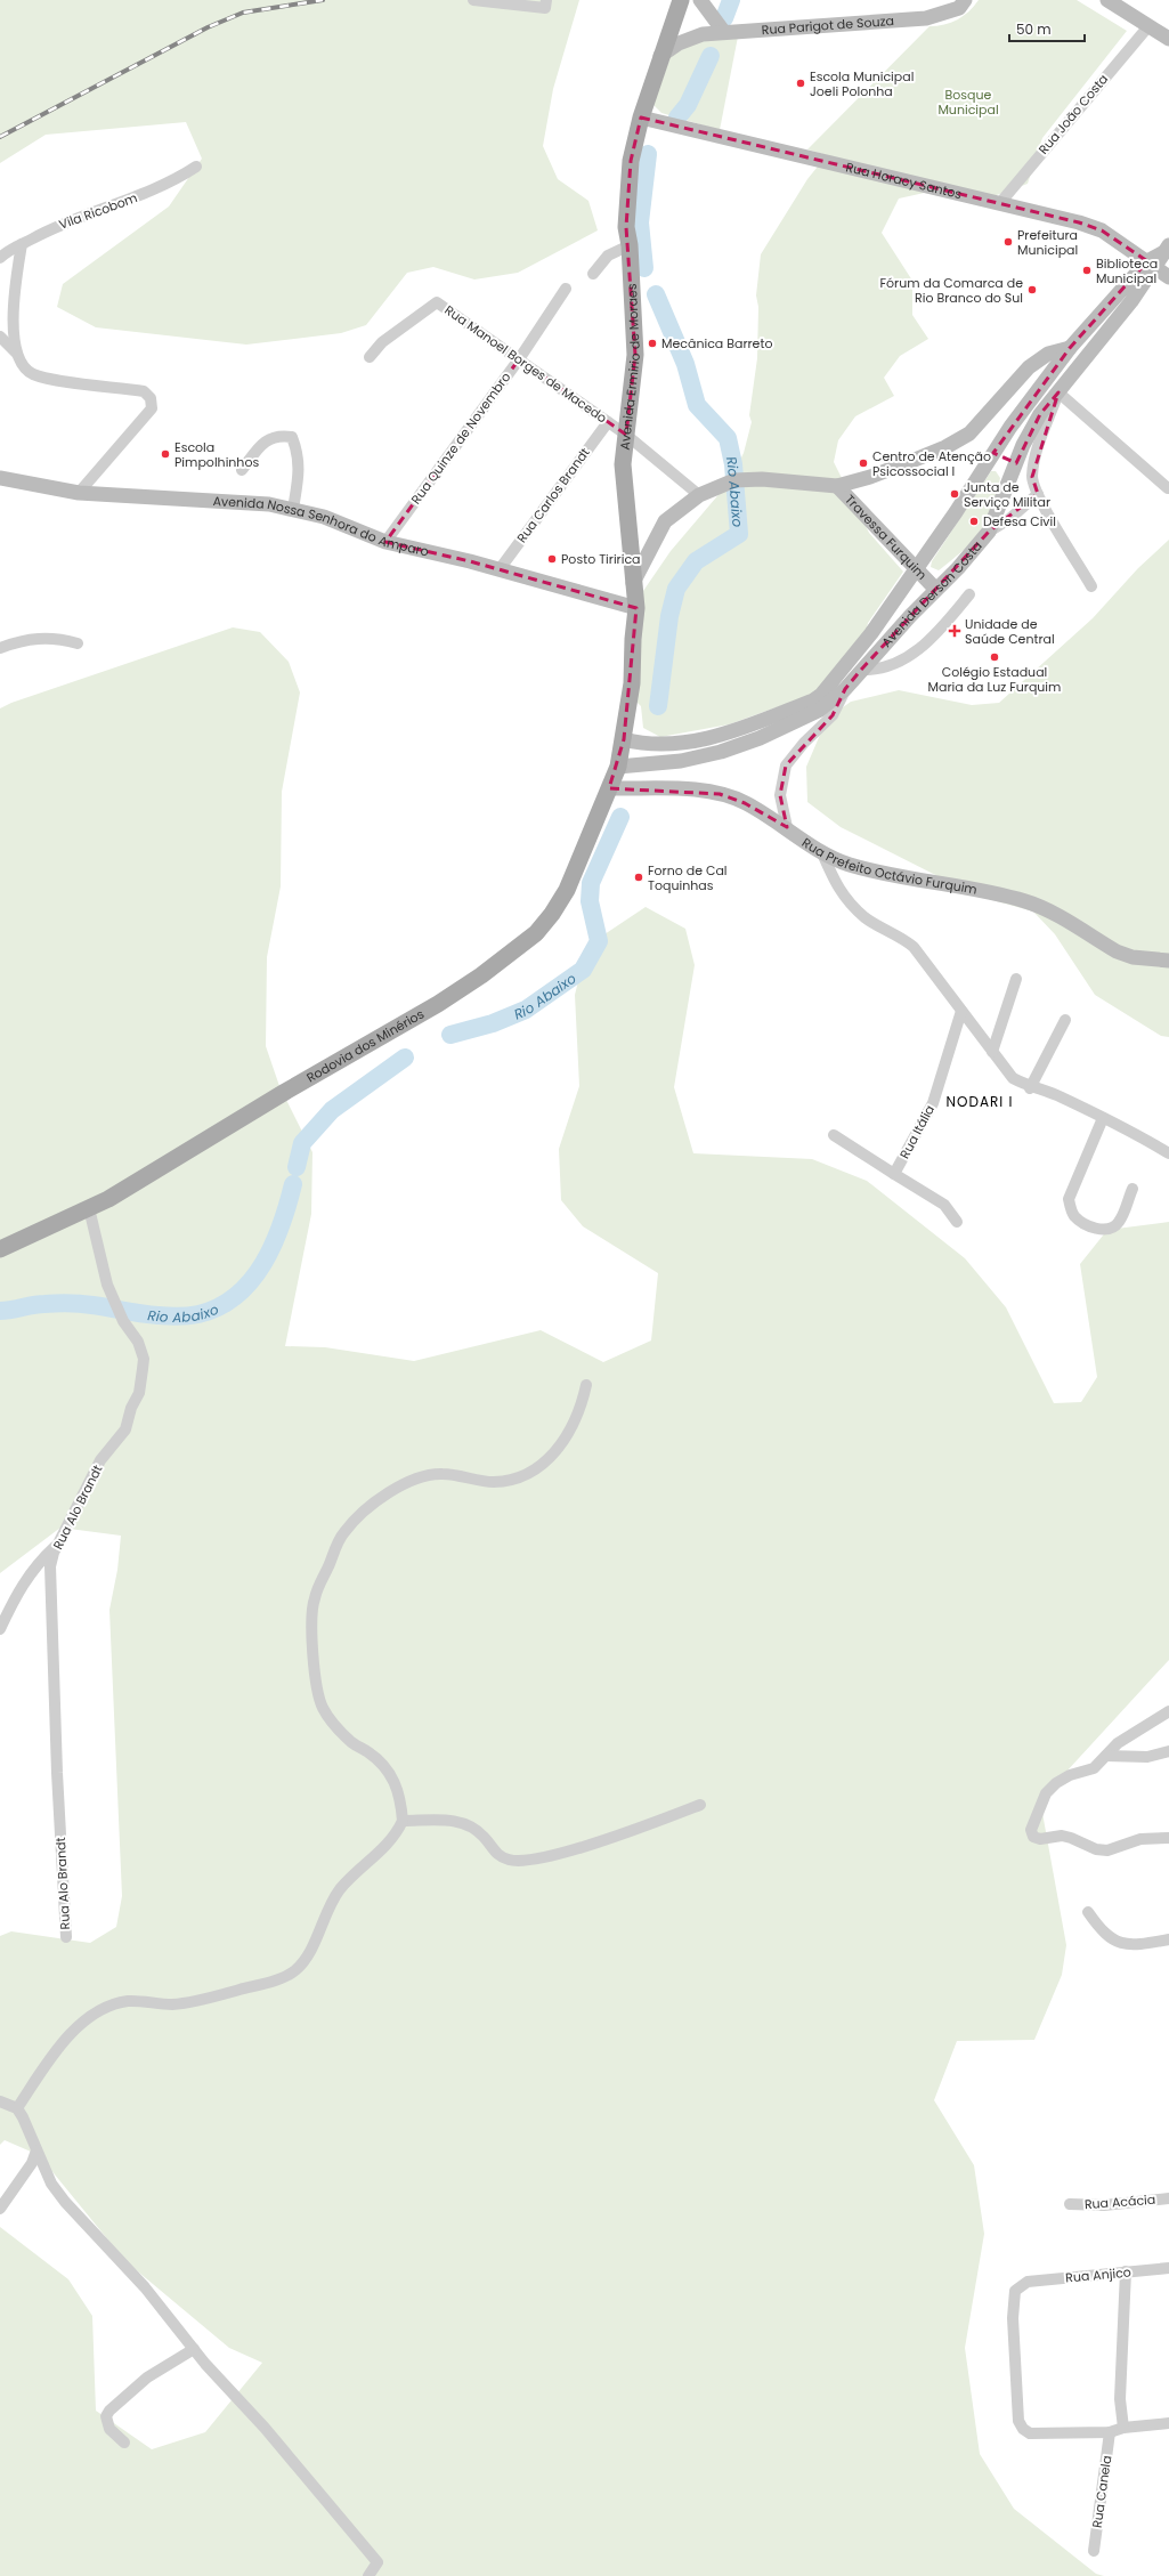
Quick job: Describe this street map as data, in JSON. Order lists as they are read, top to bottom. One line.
{"streets":{"main road":["Avenida Ermirio de Moraes","Rodovia dos Minérios"],"street":["Rua Parigot de Souza","Rua João Costa","Rua Horacy Santos","Vila Ricobom","Rua Manoel Borges de Macedo","Rua Quinze de Novembro","Rua Carlos Brandt","Avenida Nossa Senhora do Amparo","Travessa Furquim","Avenida Derson Costa","Rua Prefeito Octávio Furquim","Rua Itália","Rua Alo Brandt","Rua Acácia","Rua Anjico","Rua Canela"]},"crossings":[["Rua Parigot de Souza","Avenida Ermirio de Moraes"],["Rua João Costa","Rua Horacy Santos"],["Rua Horacy Santos","Avenida Ermirio de Moraes"],["Rua Horacy Santos","Avenida Derson Costa"],["Rua Manoel Borges de Macedo","Avenida Ermirio de Moraes"],["Rua Manoel Borges de Macedo","Rua Quinze de Novembro"],["Rua Manoel Borges de Macedo","Rua Carlos Brandt"],["Avenida Ermirio de Moraes","Avenida Nossa Senhora do Amparo"],["Avenida Ermirio de Moraes","Avenida Derson Costa"],["Avenida Ermirio de Moraes","Rodovia dos Minérios"],["Rua Quinze de Novembro","Avenida Nossa Senhora do Amparo"],["Rua Carlos Brandt","Avenida Nossa Senhora do Amparo"],["Travessa Furquim","Avenida Derson Costa"],["Avenida Derson Costa","Rodovia dos Minérios"],["Rua Prefeito Octávio Furquim","Rodovia dos Minérios"],["Rodovia dos Minérios","Rua Alo Brandt"],["Rua Anjico","Rua Canela"]],"districts":["NODARI I"],"water":["Rio Abaixo"],"parks":["Bosque Municipal"],"places":{"other":["Escola Municipal Joeli Polonha","Prefeitura Municipal","Biblioteca Municipal","Fórum da Comarca de Rio Branco do Sul","Mecânica Barreto","Escola Pimpolhinhos","Centro de Atenção Psicossocial I","Junta de Serviço Militar","Defesa Civil","Posto Tiririca","Colégio Estadual Maria da Luz Furquim","Forno de Cal Toquinhas"],"health":["Unidade de Saúde Central"]},"scale_bar":"50 m"}
